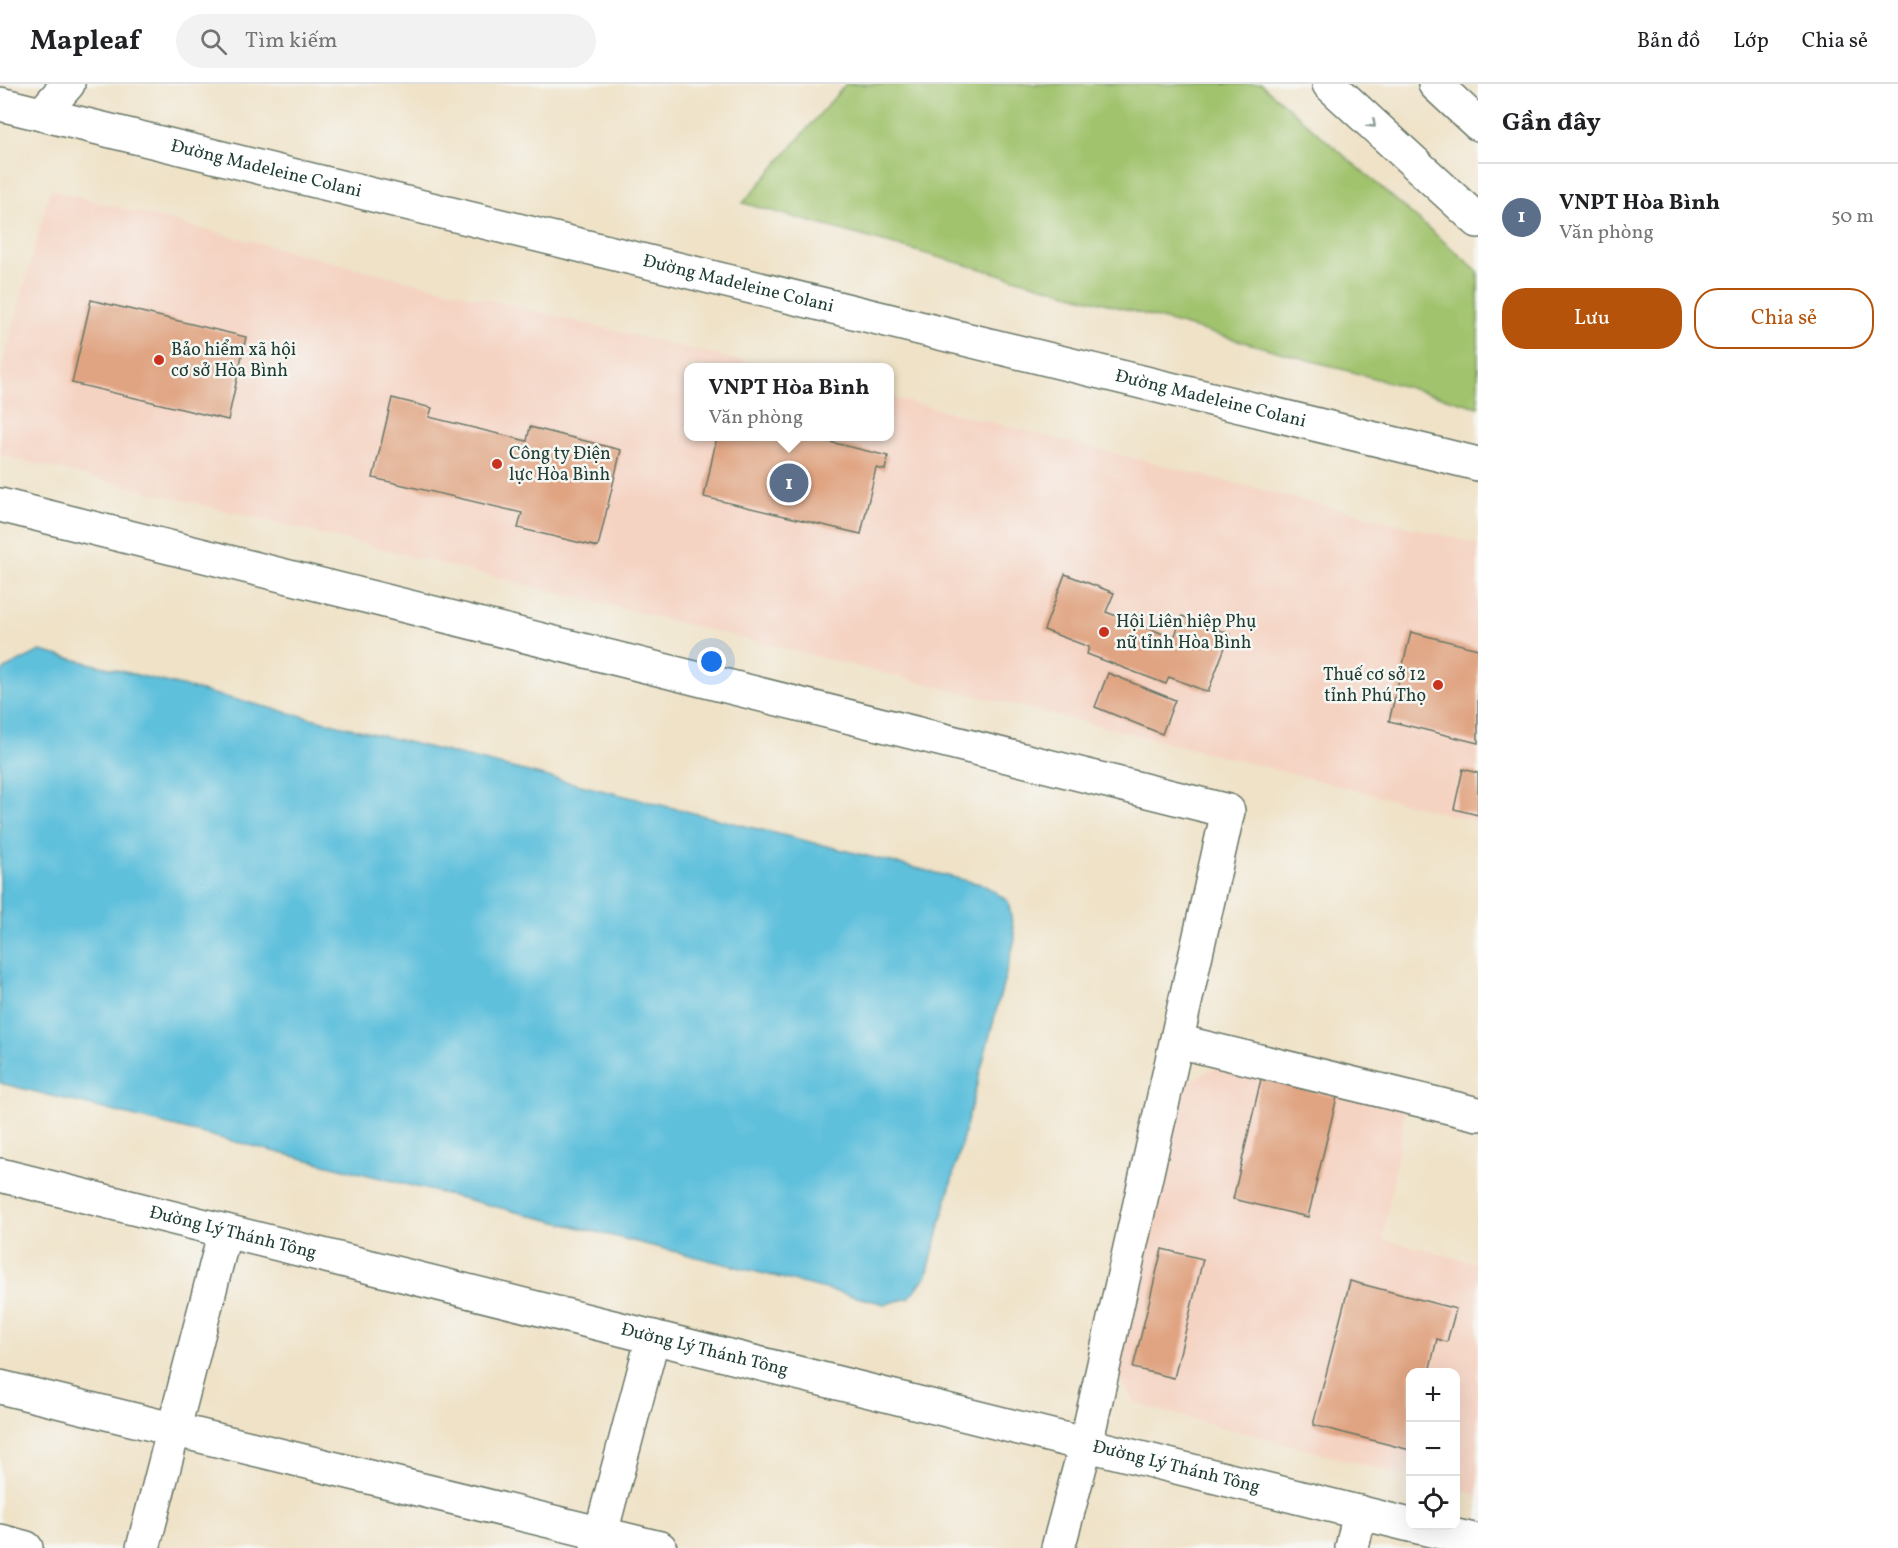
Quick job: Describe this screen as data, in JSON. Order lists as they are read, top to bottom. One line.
{"streets":{"street":["Đường Madeleine Colani","Đường Lý Thánh Tông"]},"places":["Bảo hiểm xã hội cơ sở Hòa Bình","Công ty Điện lực Hòa Bình","Hội Liên hiệp Phụ nữ tỉnh Hòa Bình","Thuế cơ sở 12 tỉnh Phú Thọ"],"page":{"header":"Mapleaf","search":"Tìm kiếm","nav":["Bản đồ","Lớp","Chia sẻ"],"heading":"Gần đây","list":[{"mark":"1","name":"VNPT Hòa Bình","note":"Văn phòng","value":"50 m"}],"buttons":["Lưu","Chia sẻ"],"popup":["VNPT Hòa Bình","Văn phòng"],"pins":"1","map_buttons":["+","−"]}}
